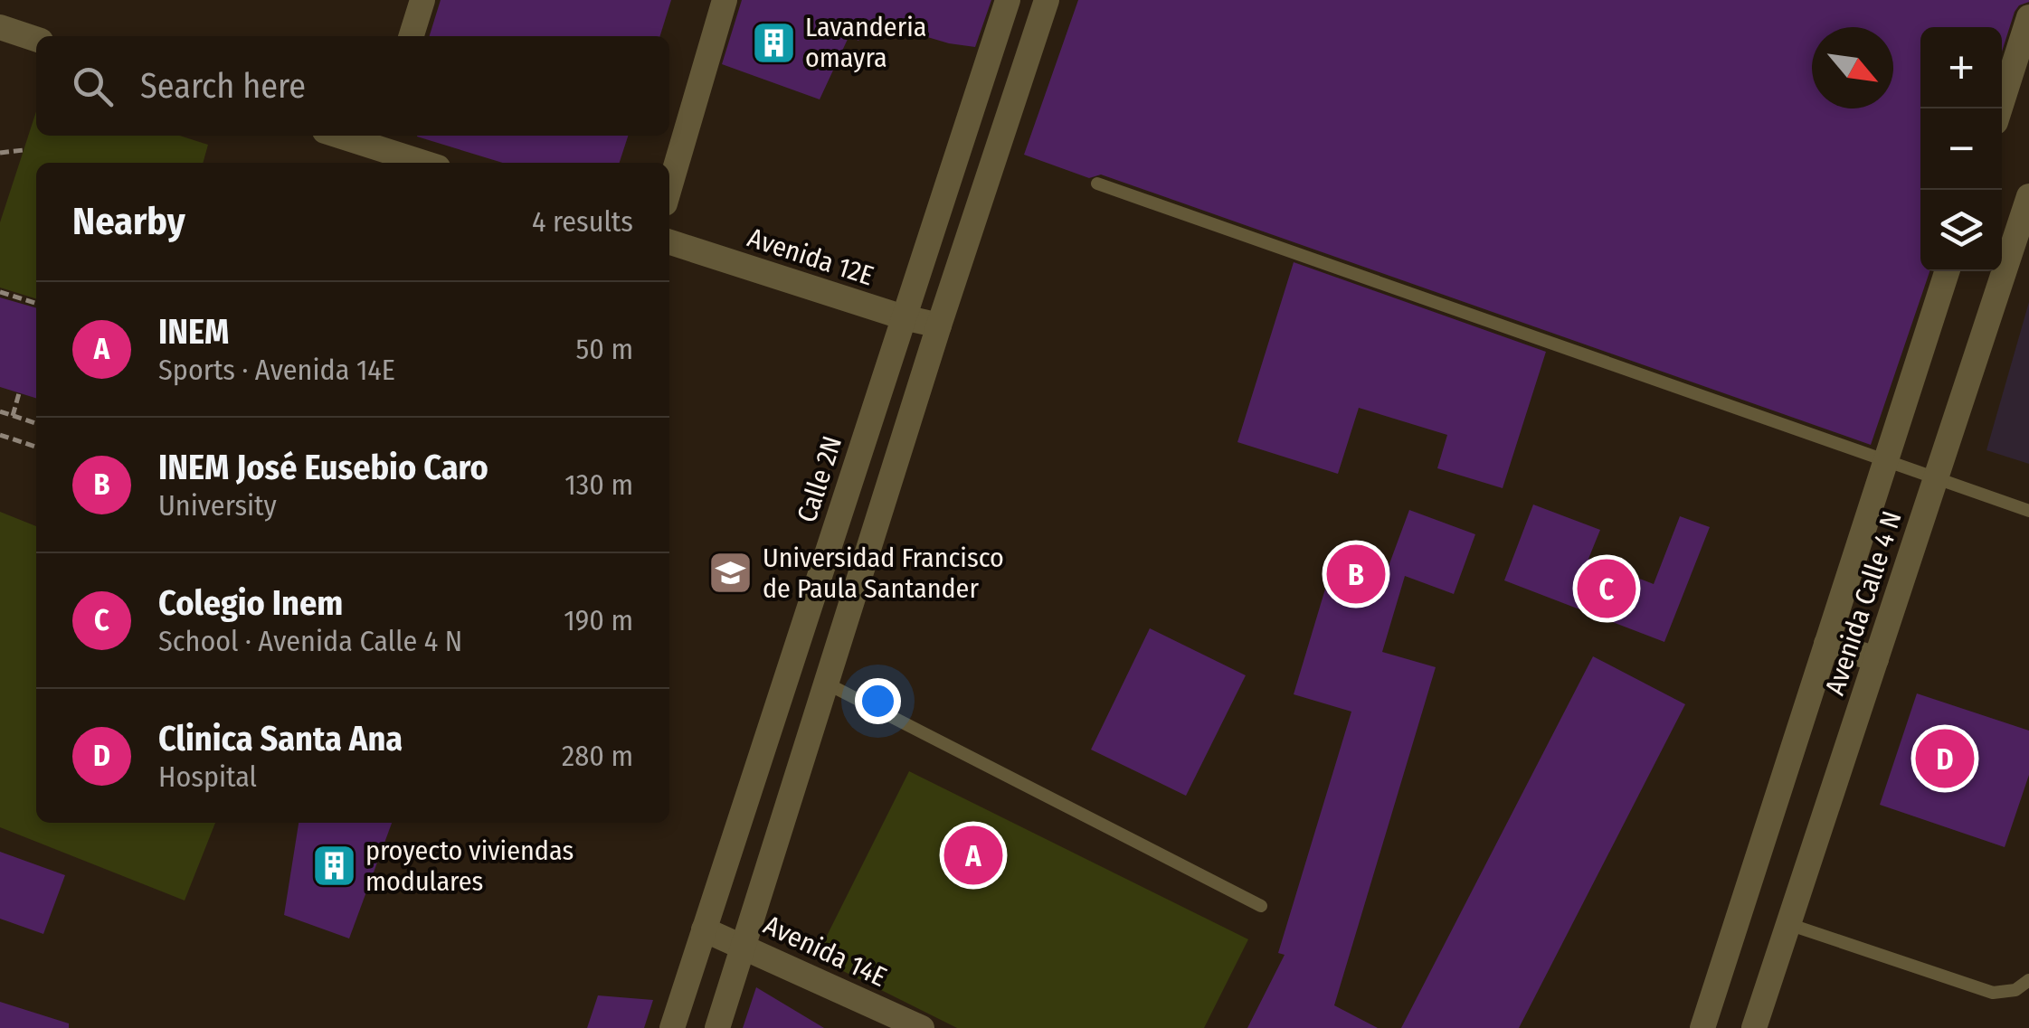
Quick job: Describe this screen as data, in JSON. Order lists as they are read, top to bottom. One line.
{"streets":{"street":["Avenida 12E","Calle 2N","Avenida Calle 4 N","Avenida 14E"]},"crossings":[["Avenida 12E","Calle 2N"],["Calle 2N","Avenida 14E"]],"places":{"building":["Lavanderia omayra","proyecto viviendas modulares"],"school or university":["Universidad Francisco de Paula Santander"]},"north":"bottom right","page":{"map_buttons":["+","−"],"search":"Search here","heading":["Nearby","4 results"],"list":[{"mark":"A","name":"INEM","note":"Sports · Avenida 14E","value":"50 m"},{"mark":"B","name":"INEM José Eusebio Caro","note":"University","value":"130 m"},{"mark":"C","name":"Colegio Inem","note":"School · Avenida Calle 4 N","value":"190 m"},{"mark":"D","name":"Clinica Santa Ana","note":"Hospital","value":"280 m"}],"pins":["B","C","D","A"]}}
